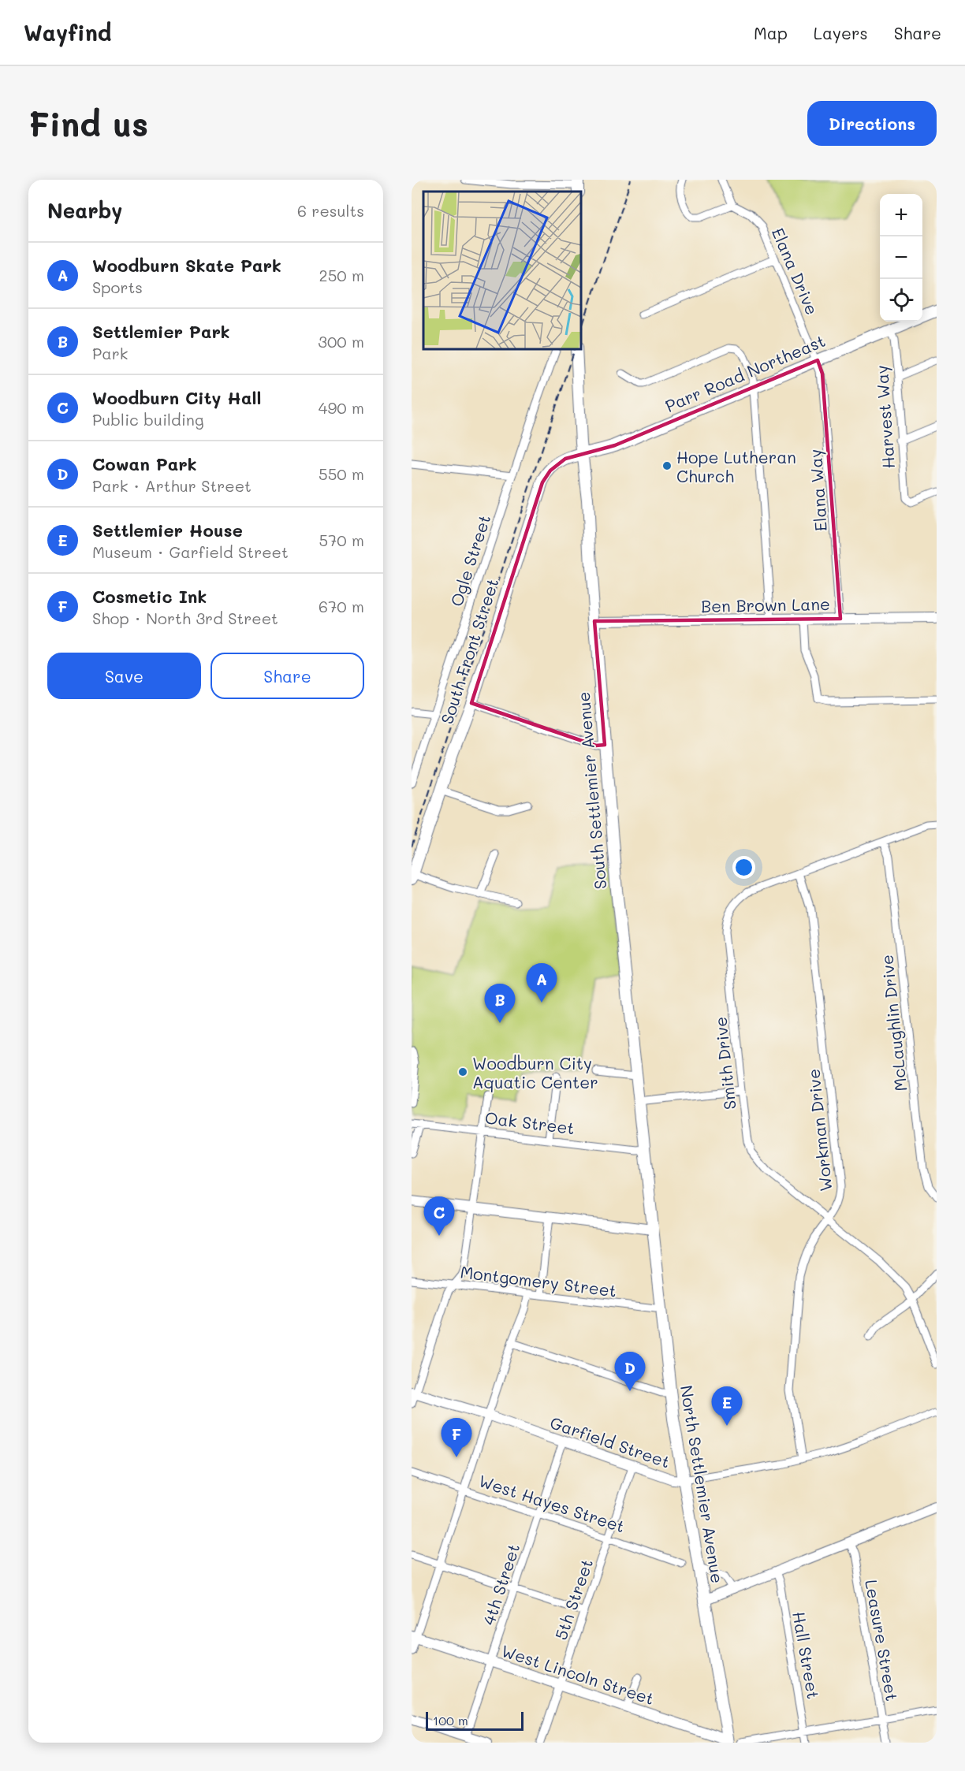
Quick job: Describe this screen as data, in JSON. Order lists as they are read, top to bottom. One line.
{"streets":{"main road":["Parr Road Northeast","South Front Street","South Settlemier Avenue","North Settlemier Avenue"],"street":["Elana Drive","Harvest Way","Elana Way","Ogle Street","Ben Brown Lane","McLaughlin Drive","Smith Drive","Oak Street","Workman Drive","Montgomery Street","Garfield Street","West Hayes Street","4th Street","5th Street","Leasure Street","Hall Street","West Lincoln Street"]},"crossings":[["Elana Drive","Parr Road Northeast"],["Elana Drive","Elana Way"],["Parr Road Northeast","Harvest Way"],["Parr Road Northeast","Elana Way"],["Parr Road Northeast","South Front Street"],["Parr Road Northeast","South Settlemier Avenue"],["Elana Way","Ben Brown Lane"],["Ben Brown Lane","South Settlemier Avenue"],["South Front Street","South Settlemier Avenue"],["South Settlemier Avenue","Oak Street"],["South Settlemier Avenue","North Settlemier Avenue"],["McLaughlin Drive","Smith Drive"],["Smith Drive","Workman Drive"],["Workman Drive","Garfield Street"],["Montgomery Street","North Settlemier Avenue"],["Garfield Street","North Settlemier Avenue"],["Garfield Street","4th Street"],["Garfield Street","5th Street"],["North Settlemier Avenue","West Lincoln Street"],["West Hayes Street","4th Street"],["West Hayes Street","5th Street"],["4th Street","West Lincoln Street"],["5th Street","West Lincoln Street"]],"places":["Hope Lutheran Church","Woodburn City Aquatic Center"],"scale_bar":"100 m","page":{"header":"Wayfind","nav":["Map","Layers","Share"],"buttons":["Directions",["Save","Share"]],"title":"Find us","heading":["Nearby","6 results"],"map_buttons":["+","−"],"list":[{"mark":"A","name":"Woodburn Skate Park","note":"Sports","value":"250 m"},{"mark":"B","name":"Settlemier Park","note":"Park","value":"300 m"},{"mark":"C","name":"Woodburn City Hall","note":"Public building","value":"490 m"},{"mark":"D","name":"Cowan Park","note":"Park · Arthur Street","value":"550 m"},{"mark":"E","name":"Settlemier House","note":"Museum · Garfield Street","value":"570 m"},{"mark":"F","name":"Cosmetic Ink","note":"Shop · North 3rd Street","value":"670 m"}],"pins":["A","B","C","D","E","F"],"scale":"100 m"}}
